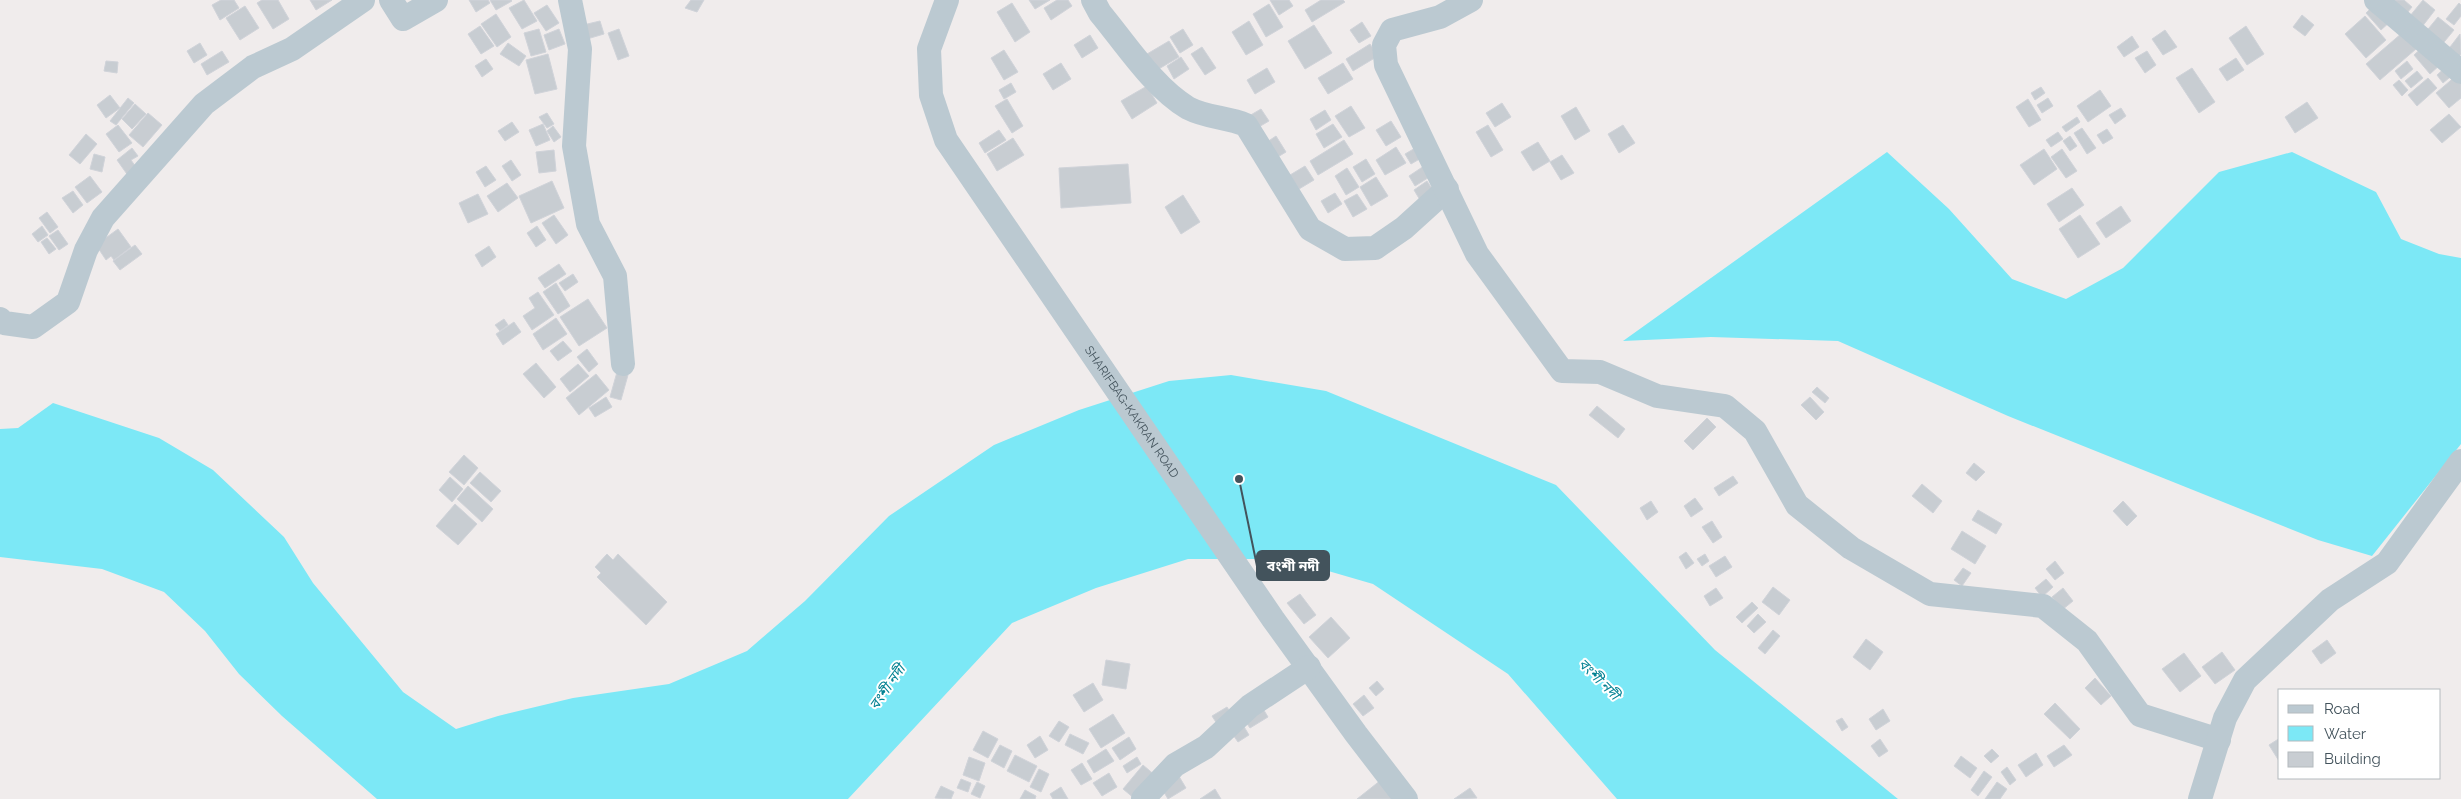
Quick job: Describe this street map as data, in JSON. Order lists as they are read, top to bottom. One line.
{"streets":{"street":["SHARIFBAG-KAKRAN ROAD"]},"water":["বংশী নদী"],"places":["বংশী নদী"],"legend":["Road","Water","Building"]}
